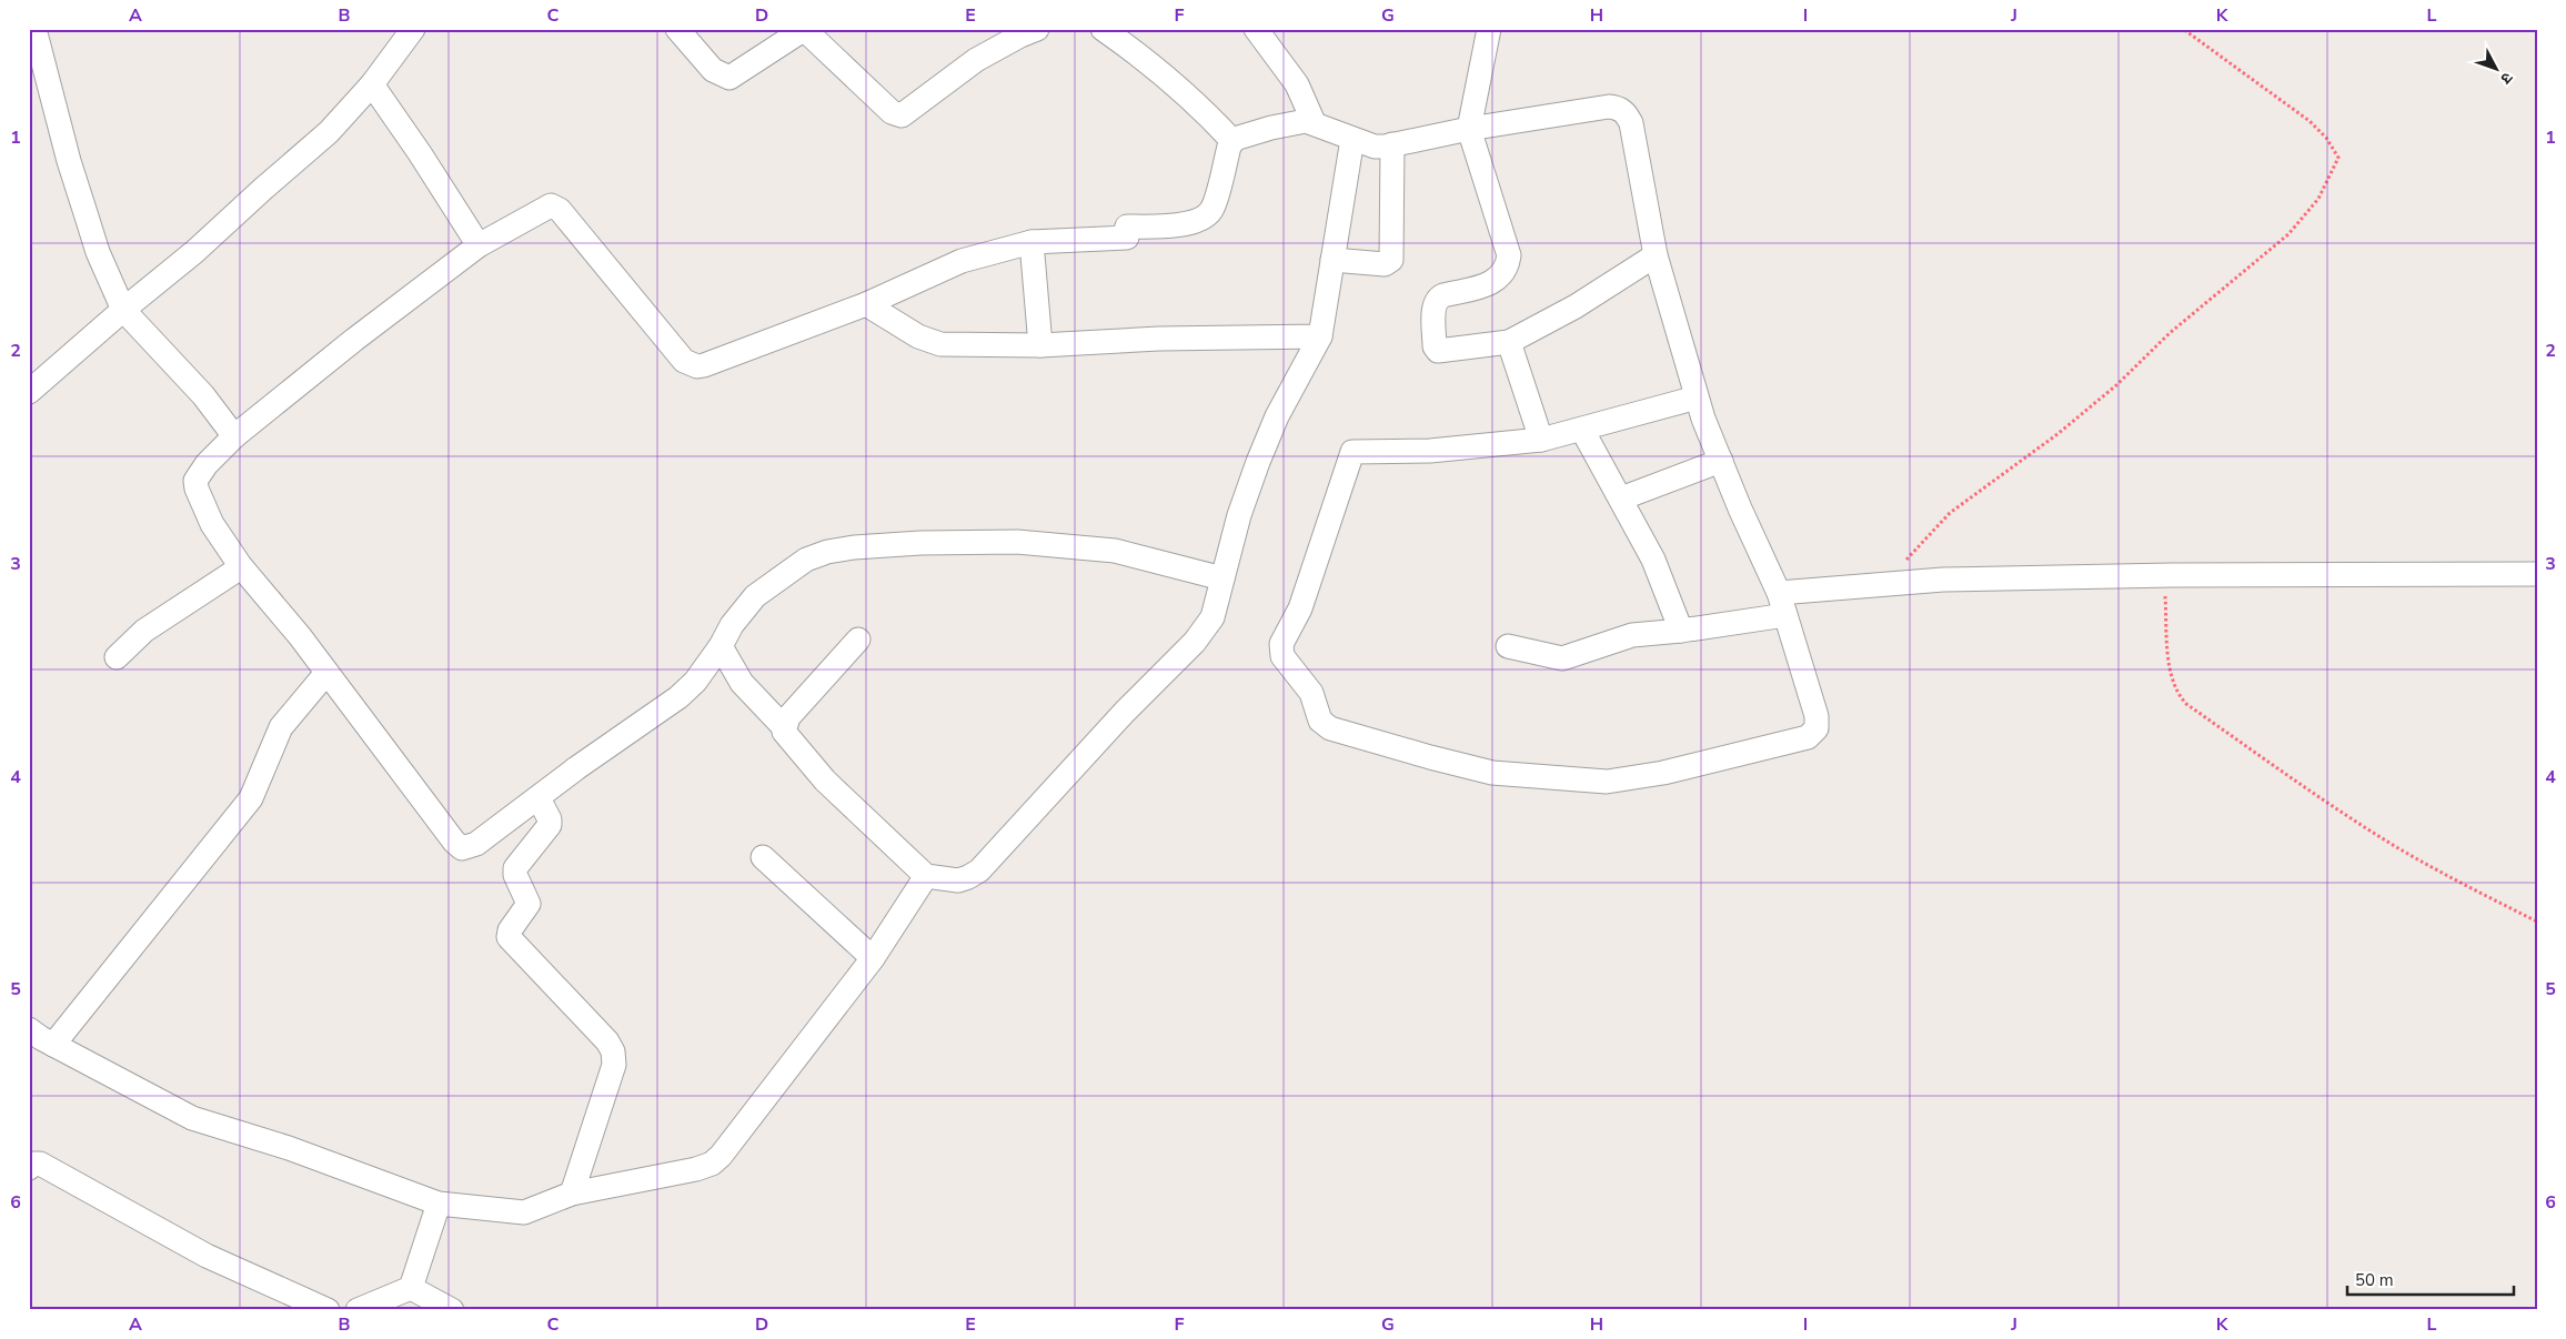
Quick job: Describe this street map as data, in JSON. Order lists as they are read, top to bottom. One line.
{"scale_bar":"50 m","north":"bottom right","grid":{"columns":["A","B","C","D","E","F","G","H","I","J","K","L"],"rows":["1","2","3","4","5","6"]}}
